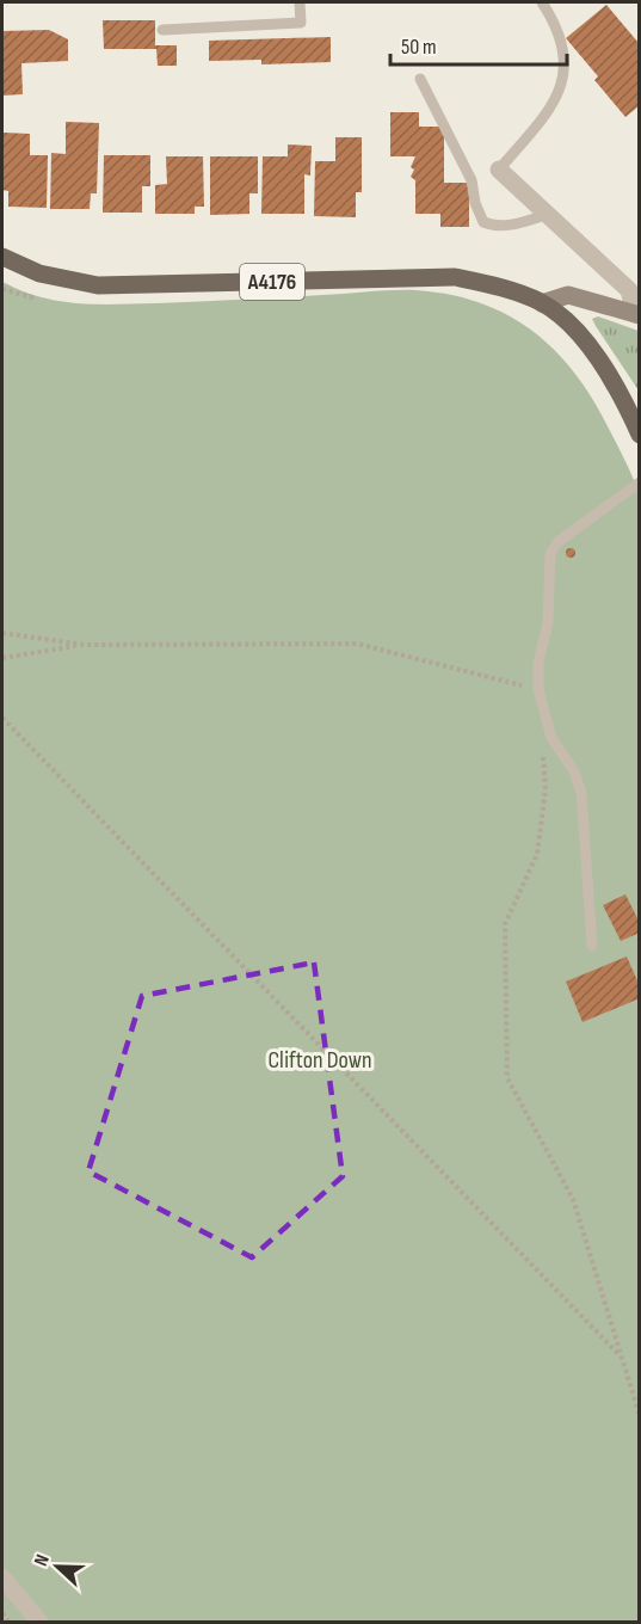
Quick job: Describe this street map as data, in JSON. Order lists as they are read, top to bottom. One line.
{"streets":{"main road":["A4176"]},"parks":["Clifton Down"],"scale_bar":"50 m","north":"left"}
